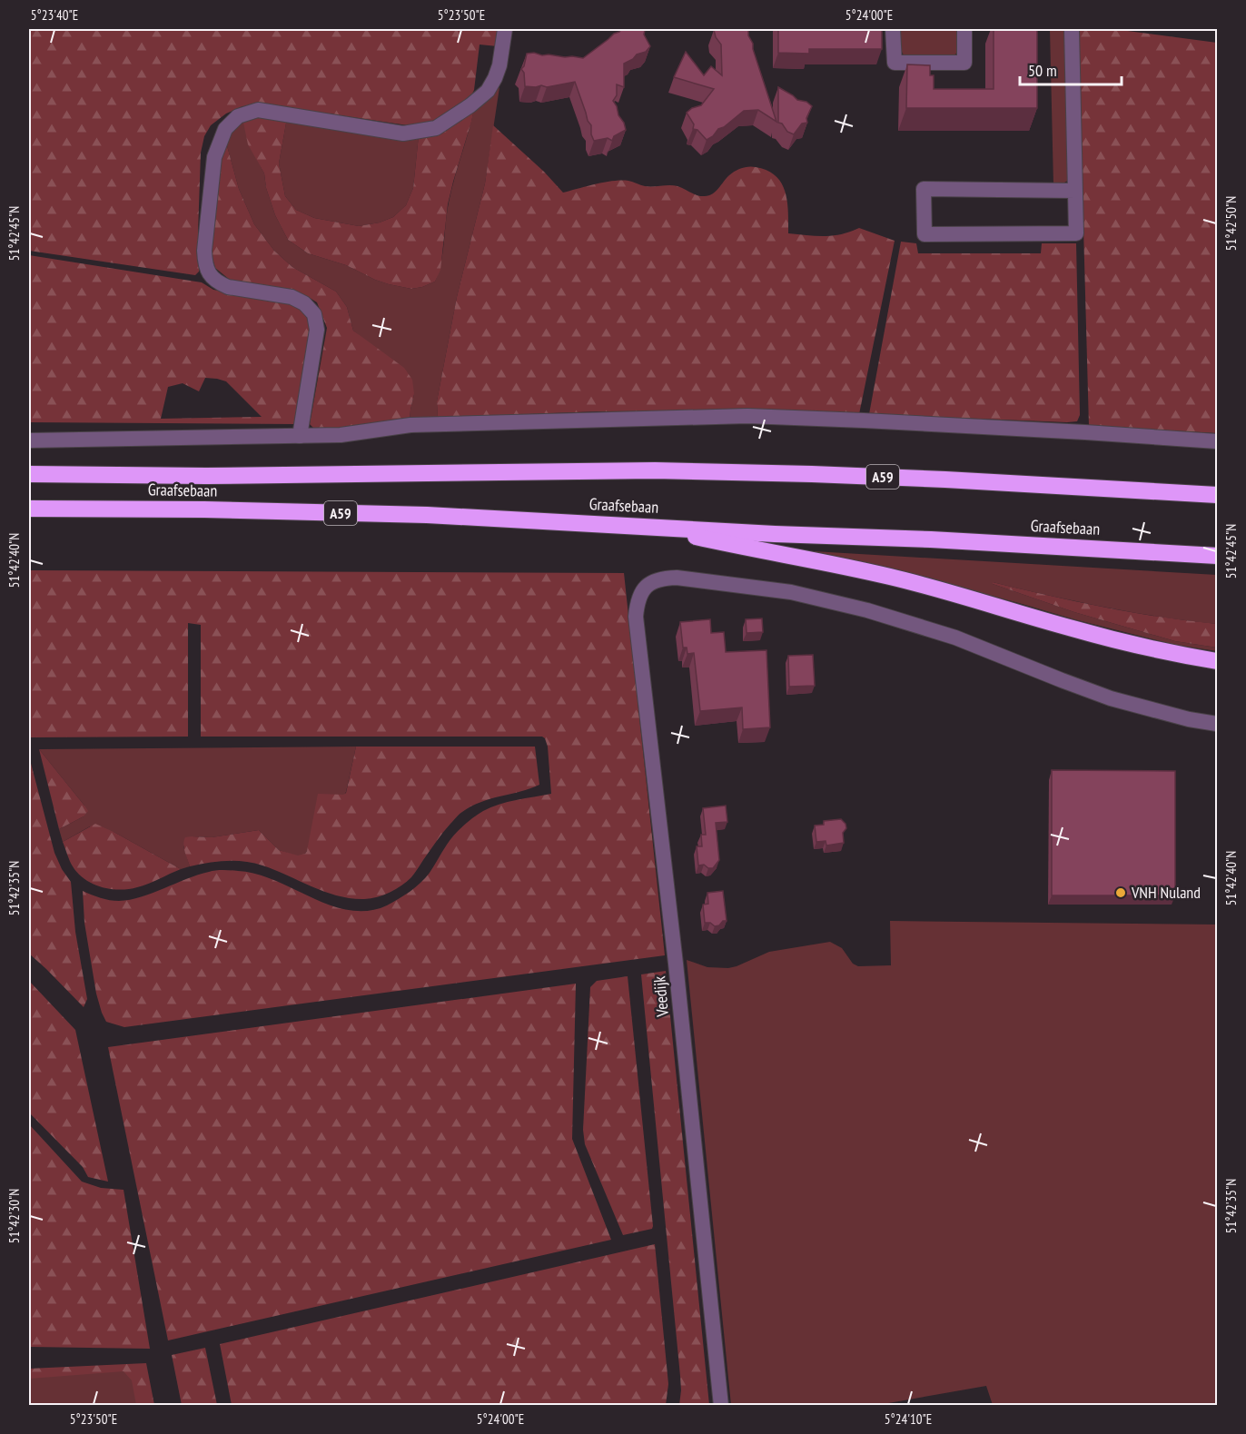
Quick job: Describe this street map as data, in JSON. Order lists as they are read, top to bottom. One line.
{"streets":{"highway":["A59","Graafsebaan"],"street":["Veedijk"]},"crossings":[["A59","Graafsebaan"]],"places":["VNH Nuland"],"scale_bar":"50 m","coordinates":["5°23'40\"E","5°23'50\"E","5°24'00\"E","51°42'50\"N","51°42'45\"N","51°42'40\"N","51°42'35\"N","51°42'30\"N","5°24'10\"E"]}
